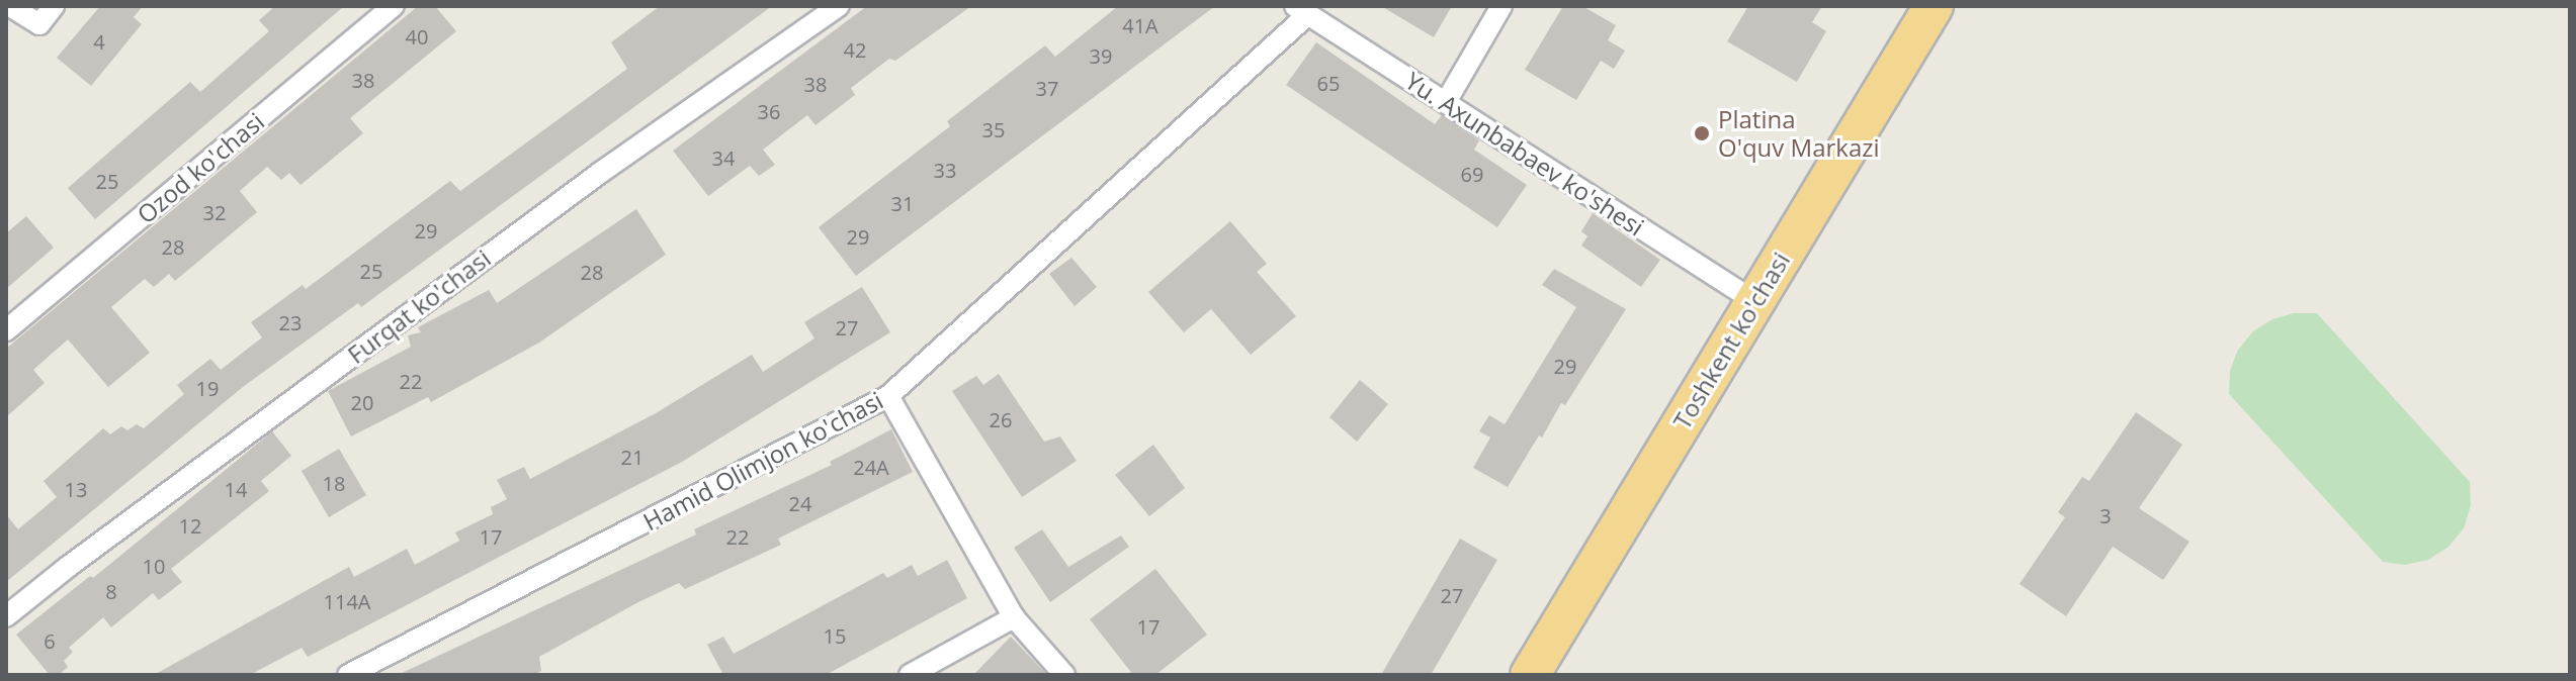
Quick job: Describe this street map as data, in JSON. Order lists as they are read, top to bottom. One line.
{"streets":{"highway":["Toshkent ko'chasi"],"street":["Yu. Axunbabaev ko'shesi","Ozod ko'chasi","Furqat ko'chasi","Hamid Olimjon ko'chasi"]},"crossings":[["Yu. Axunbabaev ko'shesi","Toshkent ko'chasi"],["Yu. Axunbabaev ko'shesi","Hamid Olimjon ko'chasi"]],"places":["Platina O'quv Markazi"],"house_numbers":["41A","40","4","42","39","38","65","38","37","36","35","34","33","69","25","31","32","29","29","28","25","28","23","27","29","22","19","20","26","21","24A","18","13","14","24","3","12","17","22","10","8","27","114A","17","15","6"]}
